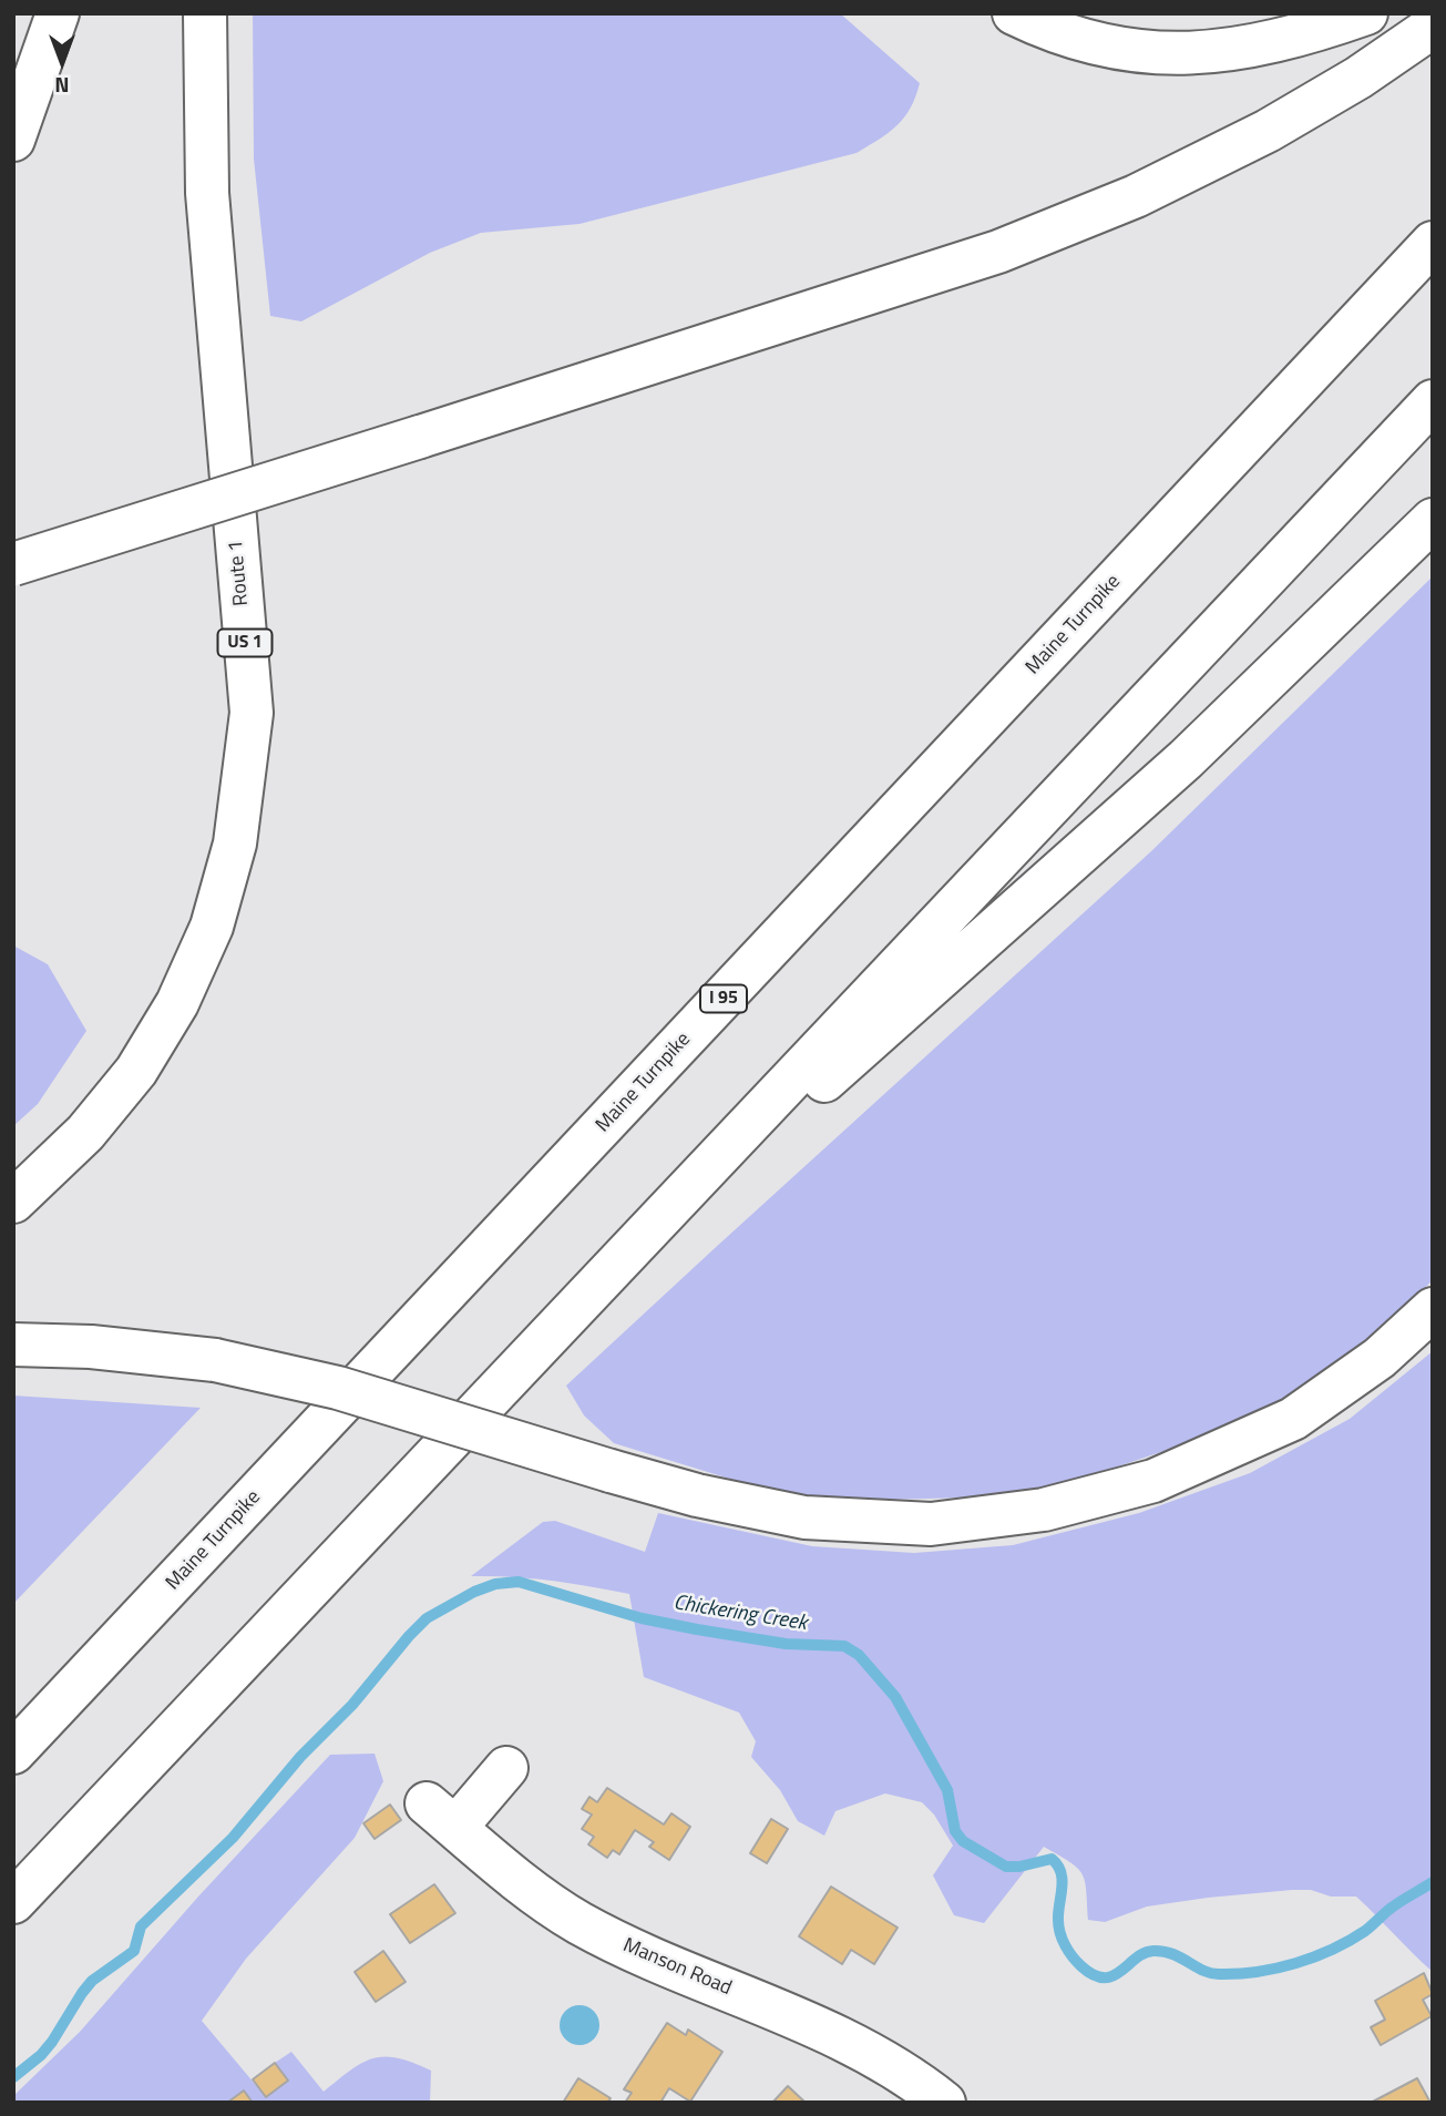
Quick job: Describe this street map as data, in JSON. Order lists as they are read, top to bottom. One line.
{"streets":{"main road":["Route 1","Maine Turnpike","US 1","I 95","Manson Road"]},"water":["Chickering Creek"],"north":"bottom"}
